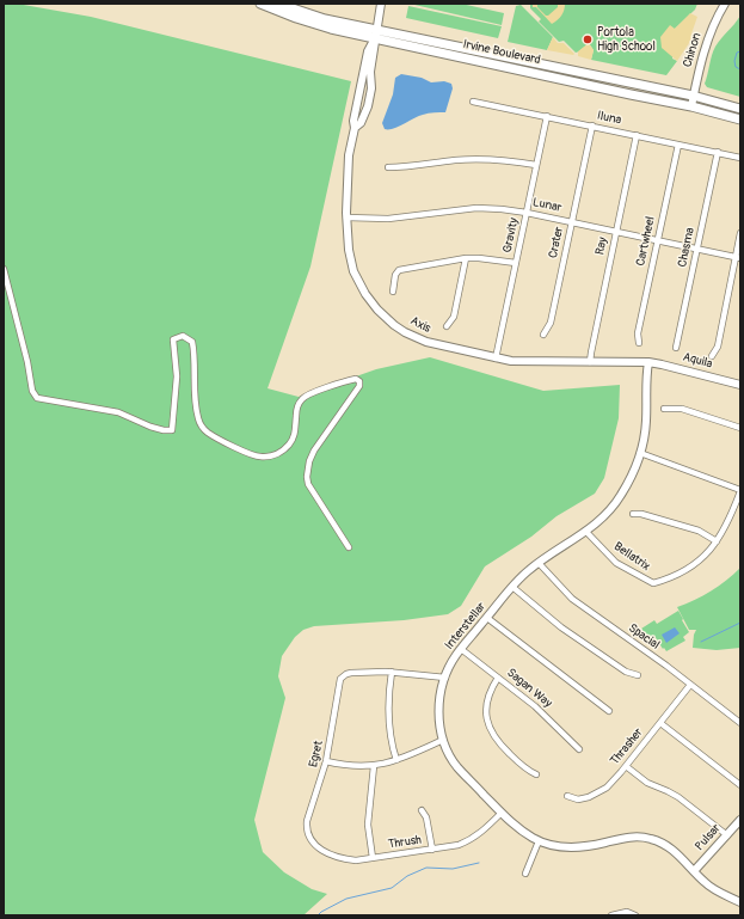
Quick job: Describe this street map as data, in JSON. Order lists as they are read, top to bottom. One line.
{"streets":{"main road":["Irvine Boulevard"],"street":["Chinon","Iluna","Lunar","Gravity","Cartwheel","Crater","Ray","Chasma","Axis","Aquila","Bellatrix","Interstellar","Spacial","Sagan Way","Thrasher","Egret","Pulsar","Thrush"]},"crossings":[["Chinon","Irvine Boulevard"],["Irvine Boulevard","Axis"],["Iluna","Gravity"],["Iluna","Cartwheel"],["Iluna","Crater"],["Iluna","Ray"],["Iluna","Chasma"],["Lunar","Gravity"],["Lunar","Cartwheel"],["Lunar","Crater"],["Lunar","Ray"],["Lunar","Chasma"],["Lunar","Axis"],["Gravity","Axis"],["Ray","Axis"],["Axis","Aquila"],["Axis","Interstellar"],["Aquila","Interstellar"],["Bellatrix","Interstellar"],["Interstellar","Spacial"],["Interstellar","Sagan Way"],["Interstellar","Pulsar"],["Interstellar","Thrush"],["Spacial","Thrasher"],["Egret","Thrush"]],"places":["Portola High School"]}
